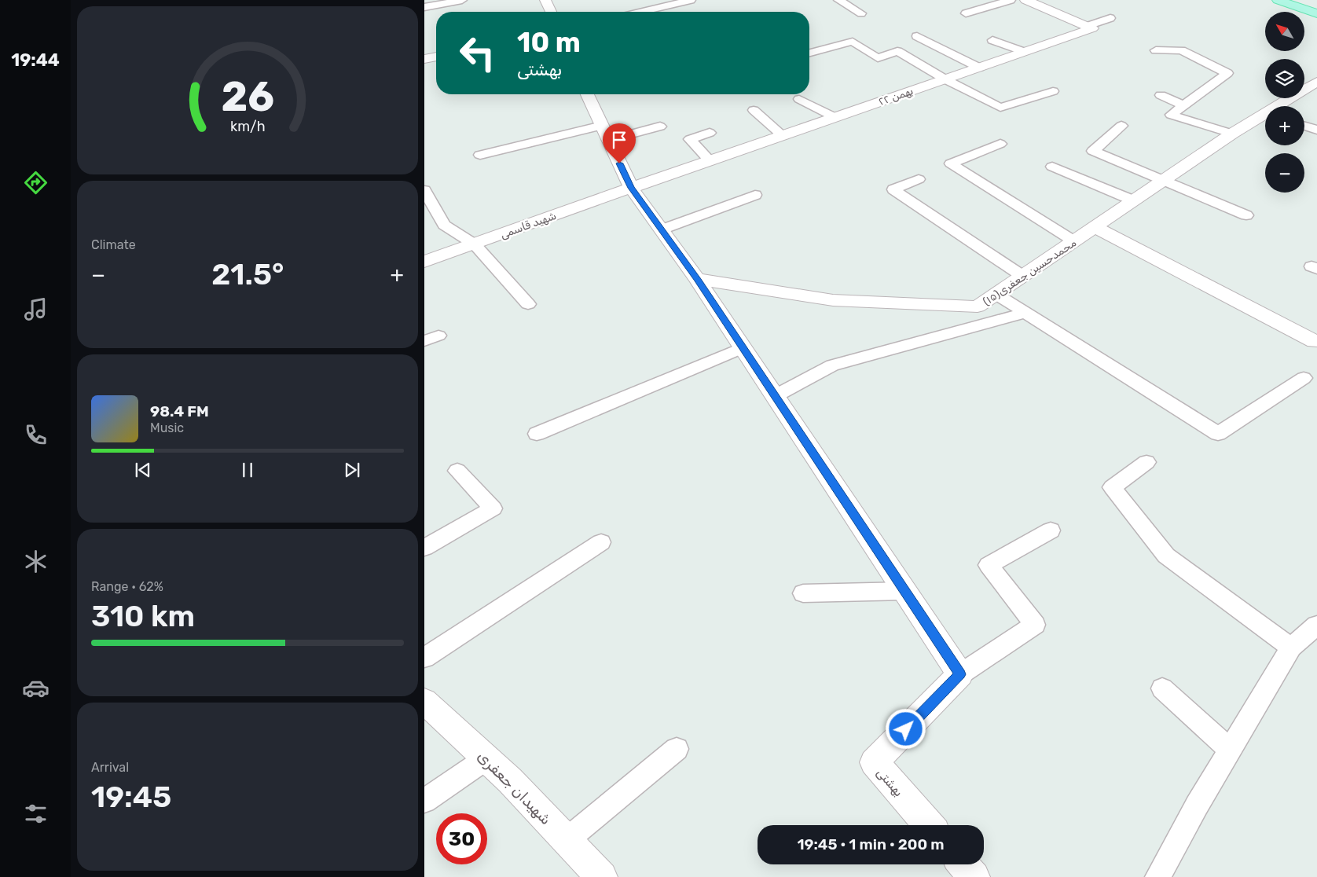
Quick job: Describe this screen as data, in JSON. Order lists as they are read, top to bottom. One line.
{"streets":{"street":["۲۲ بهمن","شهید قاسمی","محمدحسین جعفری(۱۵)","بهشتی","شهیدان جعفری"]},"crossings":[["۲۲ بهمن","شهید قاسمی"]],"north":"top left","page":{"tabs":"19:44","map_buttons":["+","−"],"turn":["10 m","بهشتی"],"tile":["Climate",["Range · 62%","310 km"],["Arrival","19:45"]],"heat":["−","21.5°","+"],"song":["98.4 FM","Music"],"limit":"30","trip":"19:45 · 1 min · 200 m","gauge":["26","km/h"]}}
